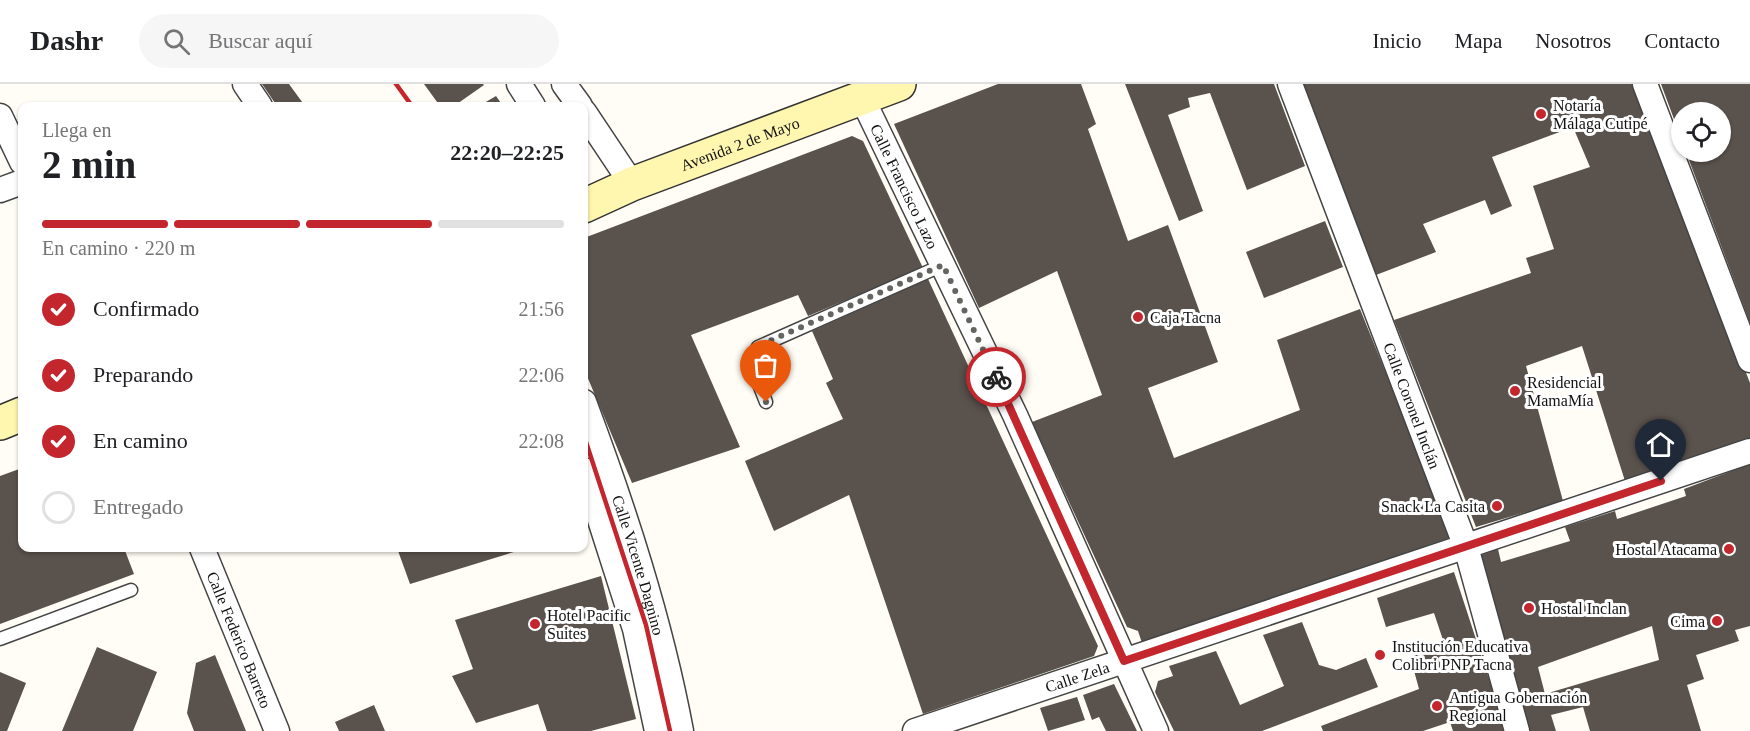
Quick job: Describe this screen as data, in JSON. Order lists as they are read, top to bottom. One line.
{"streets":{"street":["Avenida 2 de Mayo","Calle Francisco Lazo","Calle Coronel Inclán","Calle Vicente Dagnino","Calle Federico Barreto","Calle Zela"]},"crossings":[["Avenida 2 de Mayo","Calle Francisco Lazo"],["Calle Francisco Lazo","Calle Zela"],["Calle Coronel Inclán","Calle Zela"]],"places":["Notaría Málaga Cutipé","Caja Tacna","Residencial MamaMía","Snack La Casita","Hostal Atacama","Hostal Inclan","Cima","Hotel Pacific Suites","Institución Educativa Colibri PNP Tacna","Antigua Gobernación Regional"],"page":{"header":"Dashr","search":"Buscar aquí","nav":["Inicio","Mapa","Nosotros","Contacto"],"heading":["2 min","Llega en","22:20–22:25"],"bar":"En camino · 220 m","list":[["Confirmado","21:56"],["Preparando","22:06"],["En camino","22:08"],"Entregado"]}}
